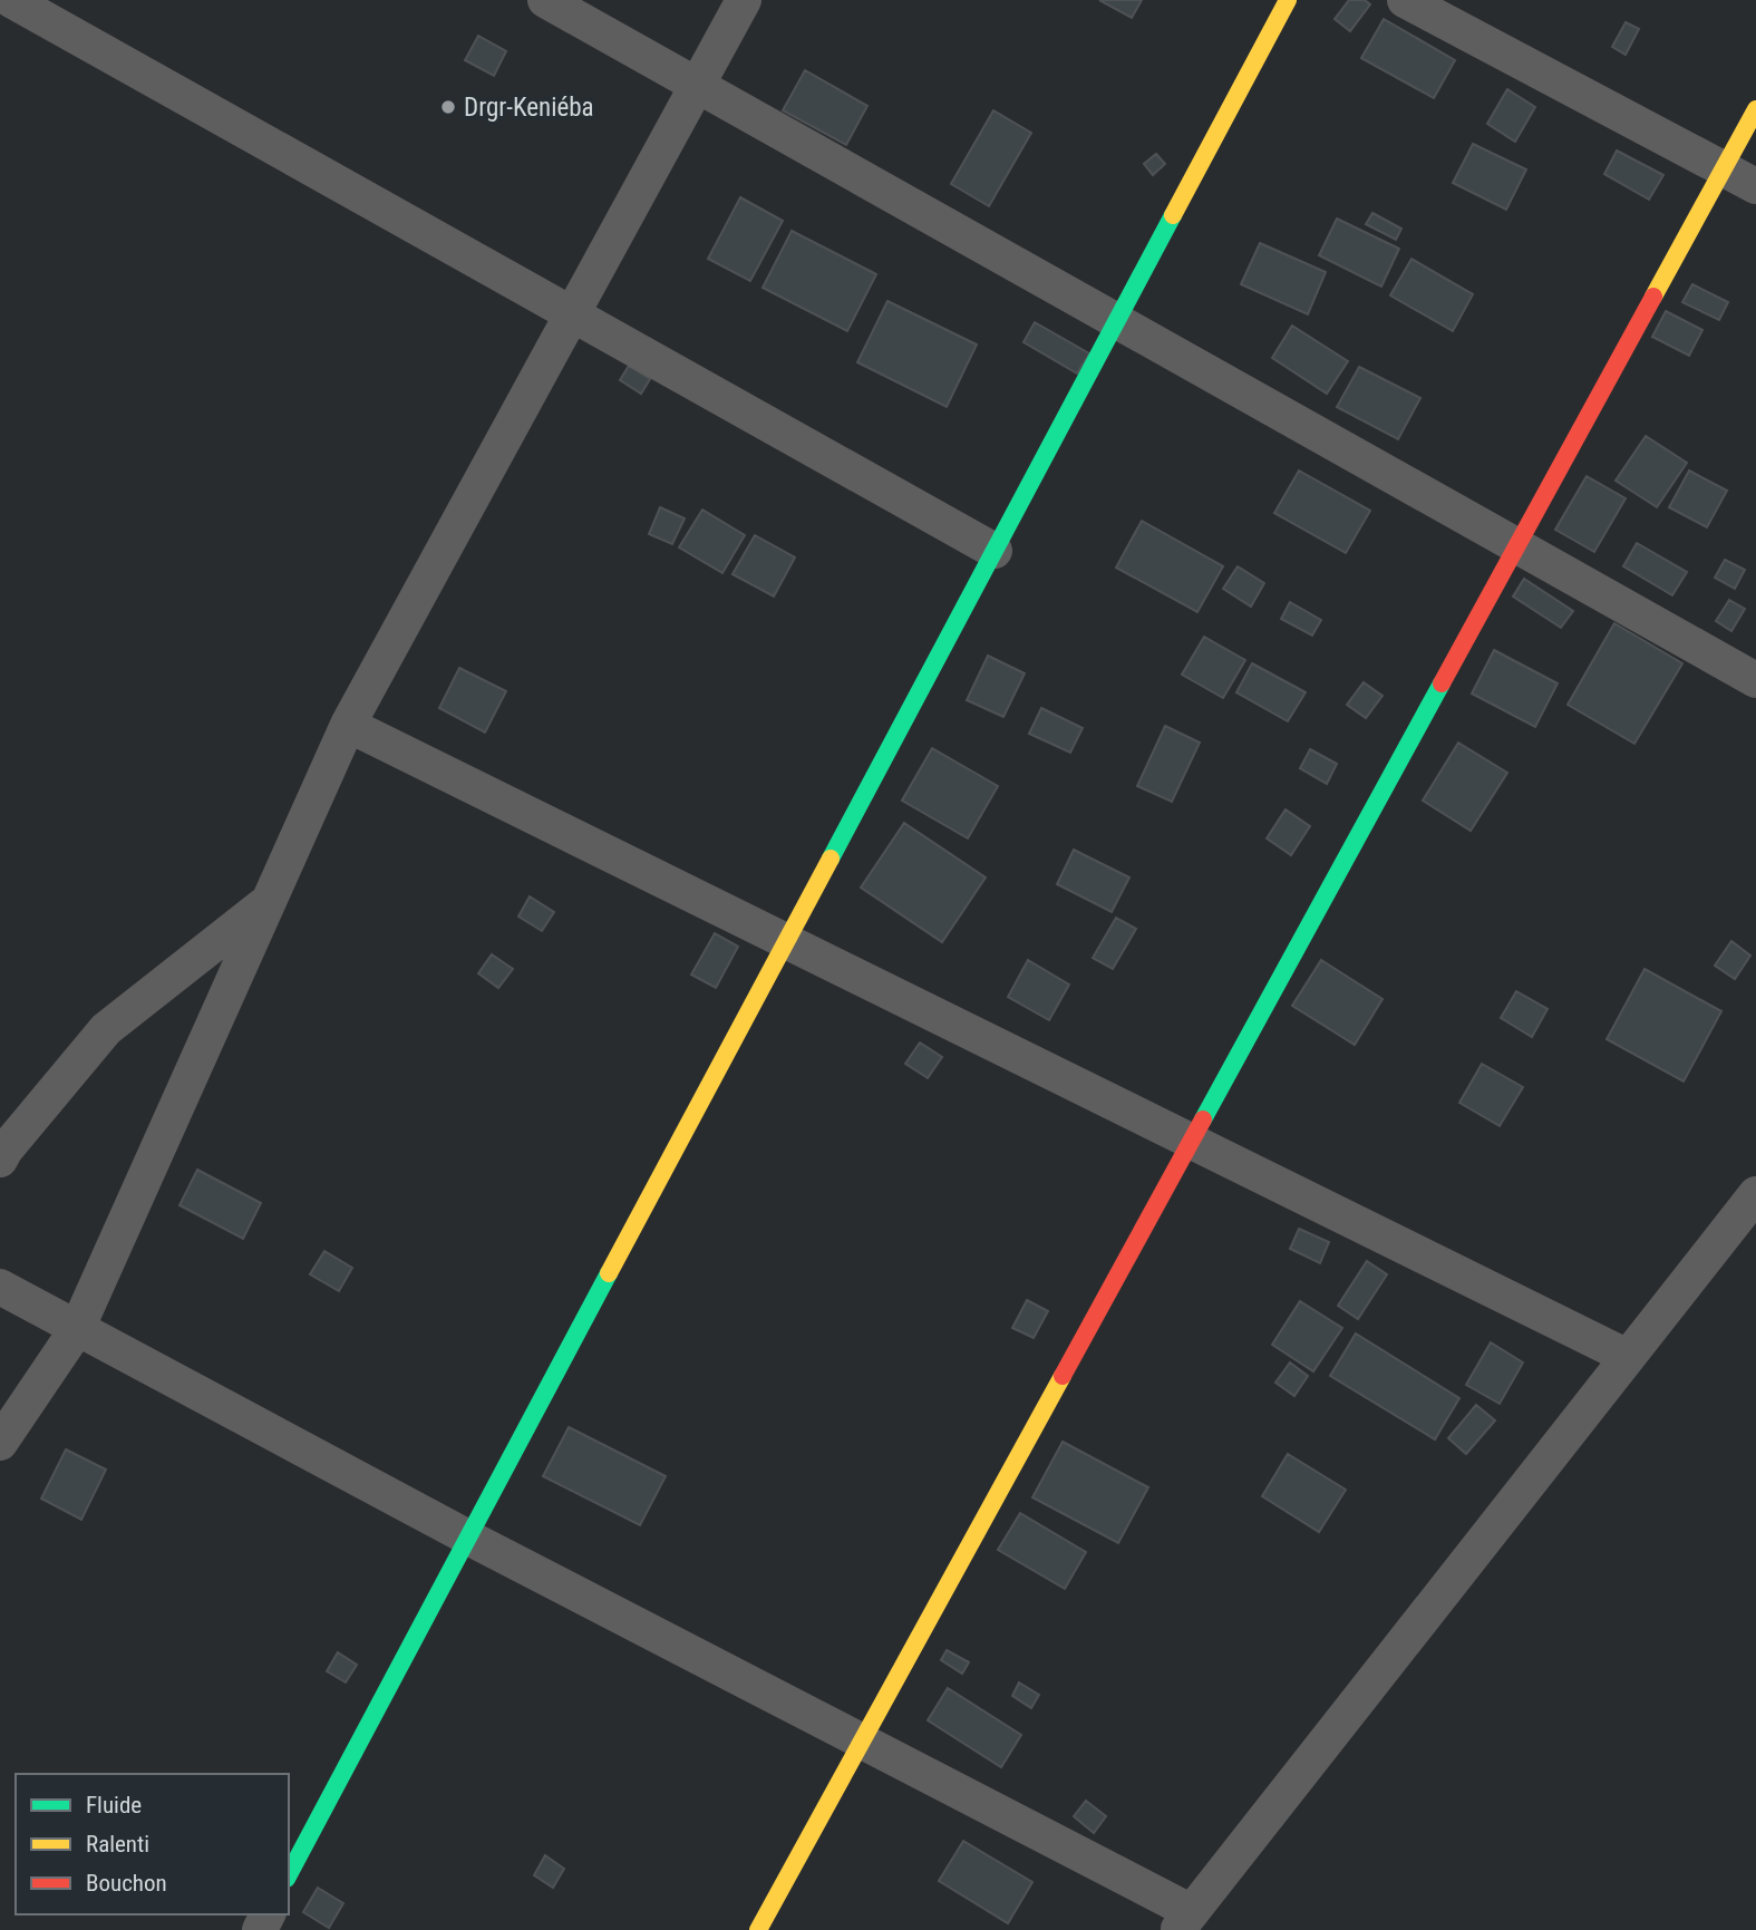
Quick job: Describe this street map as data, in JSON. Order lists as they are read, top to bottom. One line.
{"places":["Drgr-Keniéba"],"legend":["Fluide","Ralenti","Bouchon"]}
